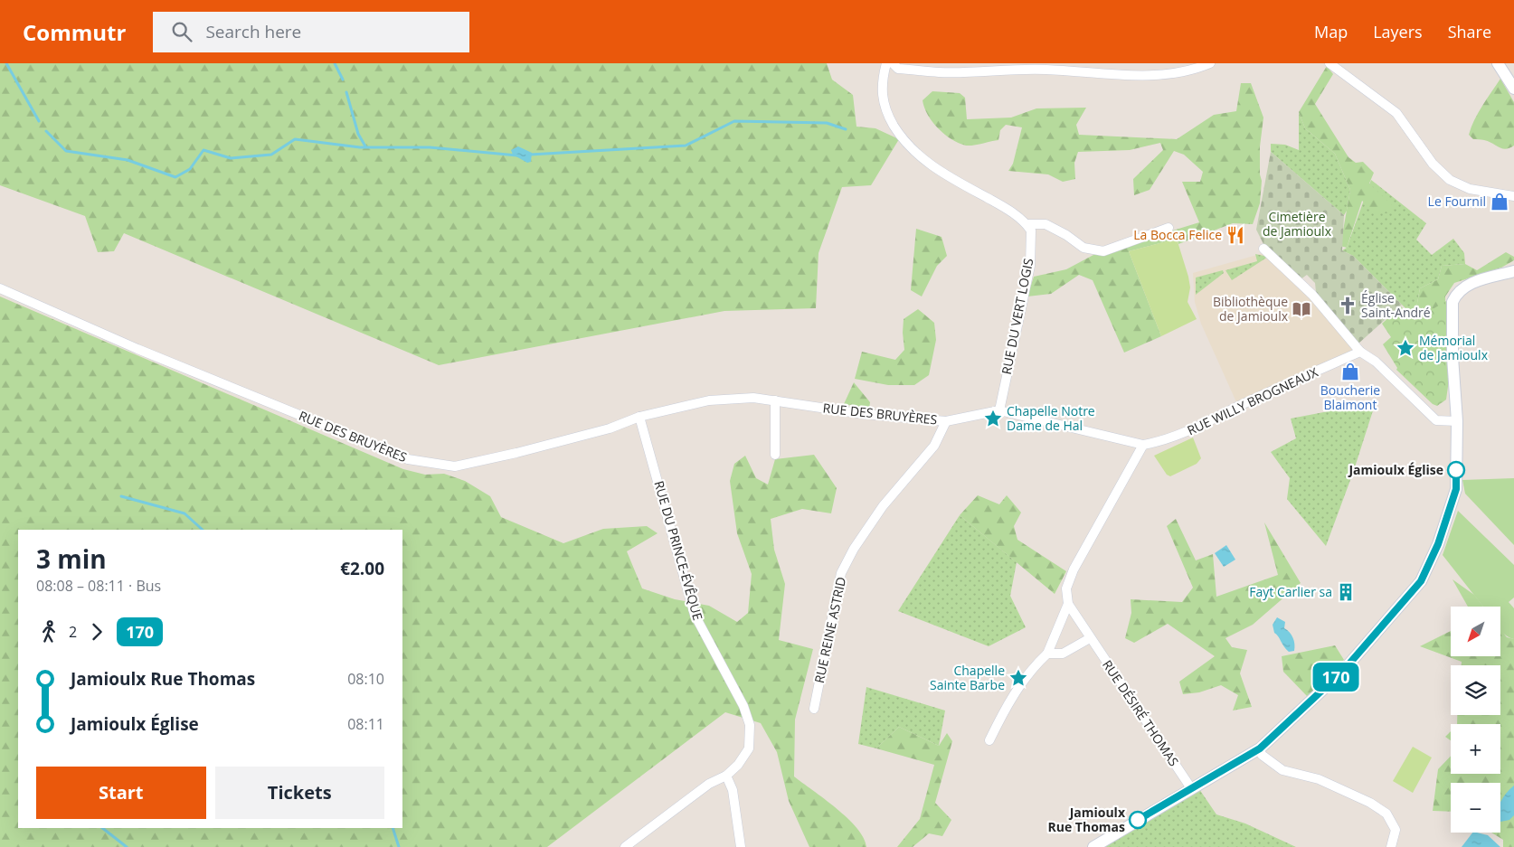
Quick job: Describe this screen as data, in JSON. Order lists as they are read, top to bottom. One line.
{"streets":{"street":["RUE DU VERT LOGIS","RUE WILLY BROGNEAUX","RUE DES BRUYÈRES","RUE DU PRINCE-ÉVÊQUE","RUE REINE ASTRID","RUE DÉSIRÉ THOMAS"]},"crossings":[["RUE DU VERT LOGIS","RUE DES BRUYÈRES"],["RUE WILLY BROGNEAUX","RUE DES BRUYÈRES"],["RUE DES BRUYÈRES","RUE DU PRINCE-ÉVÊQUE"],["RUE DES BRUYÈRES","RUE REINE ASTRID"]],"parks":["Cimetière de Jamioulx"],"places":{"shop":["Le Fournil","Boucherie Blaimont"],"restaurant":["La Bocca Felice"],"church":["Église Saint-André"],"library":["Bibliothèque de Jamioulx"],"place":["Mémorial de Jamioulx","Chapelle Notre Dame de Hal","Chapelle Sainte Barbe"],"other":["Jamioulx Église","Jamioulx Rue Thomas"],"building":["Fayt Carlier sa"]},"lines":["bus line 170"],"north":"bottom left","page":{"header":"Commutr","search":"Search here","nav":["Map","Layers","Share"],"on_map":"170","heading":["3 min","08:08 – 08:11 · Bus","€2.00"],"map_buttons":["+","−"],"legs":["2","170"],"list":[{"name":"Jamioulx Rue Thomas","value":"08:10"},{"name":"Jamioulx Église","value":"08:11"}],"buttons":["Start","Tickets"]}}
